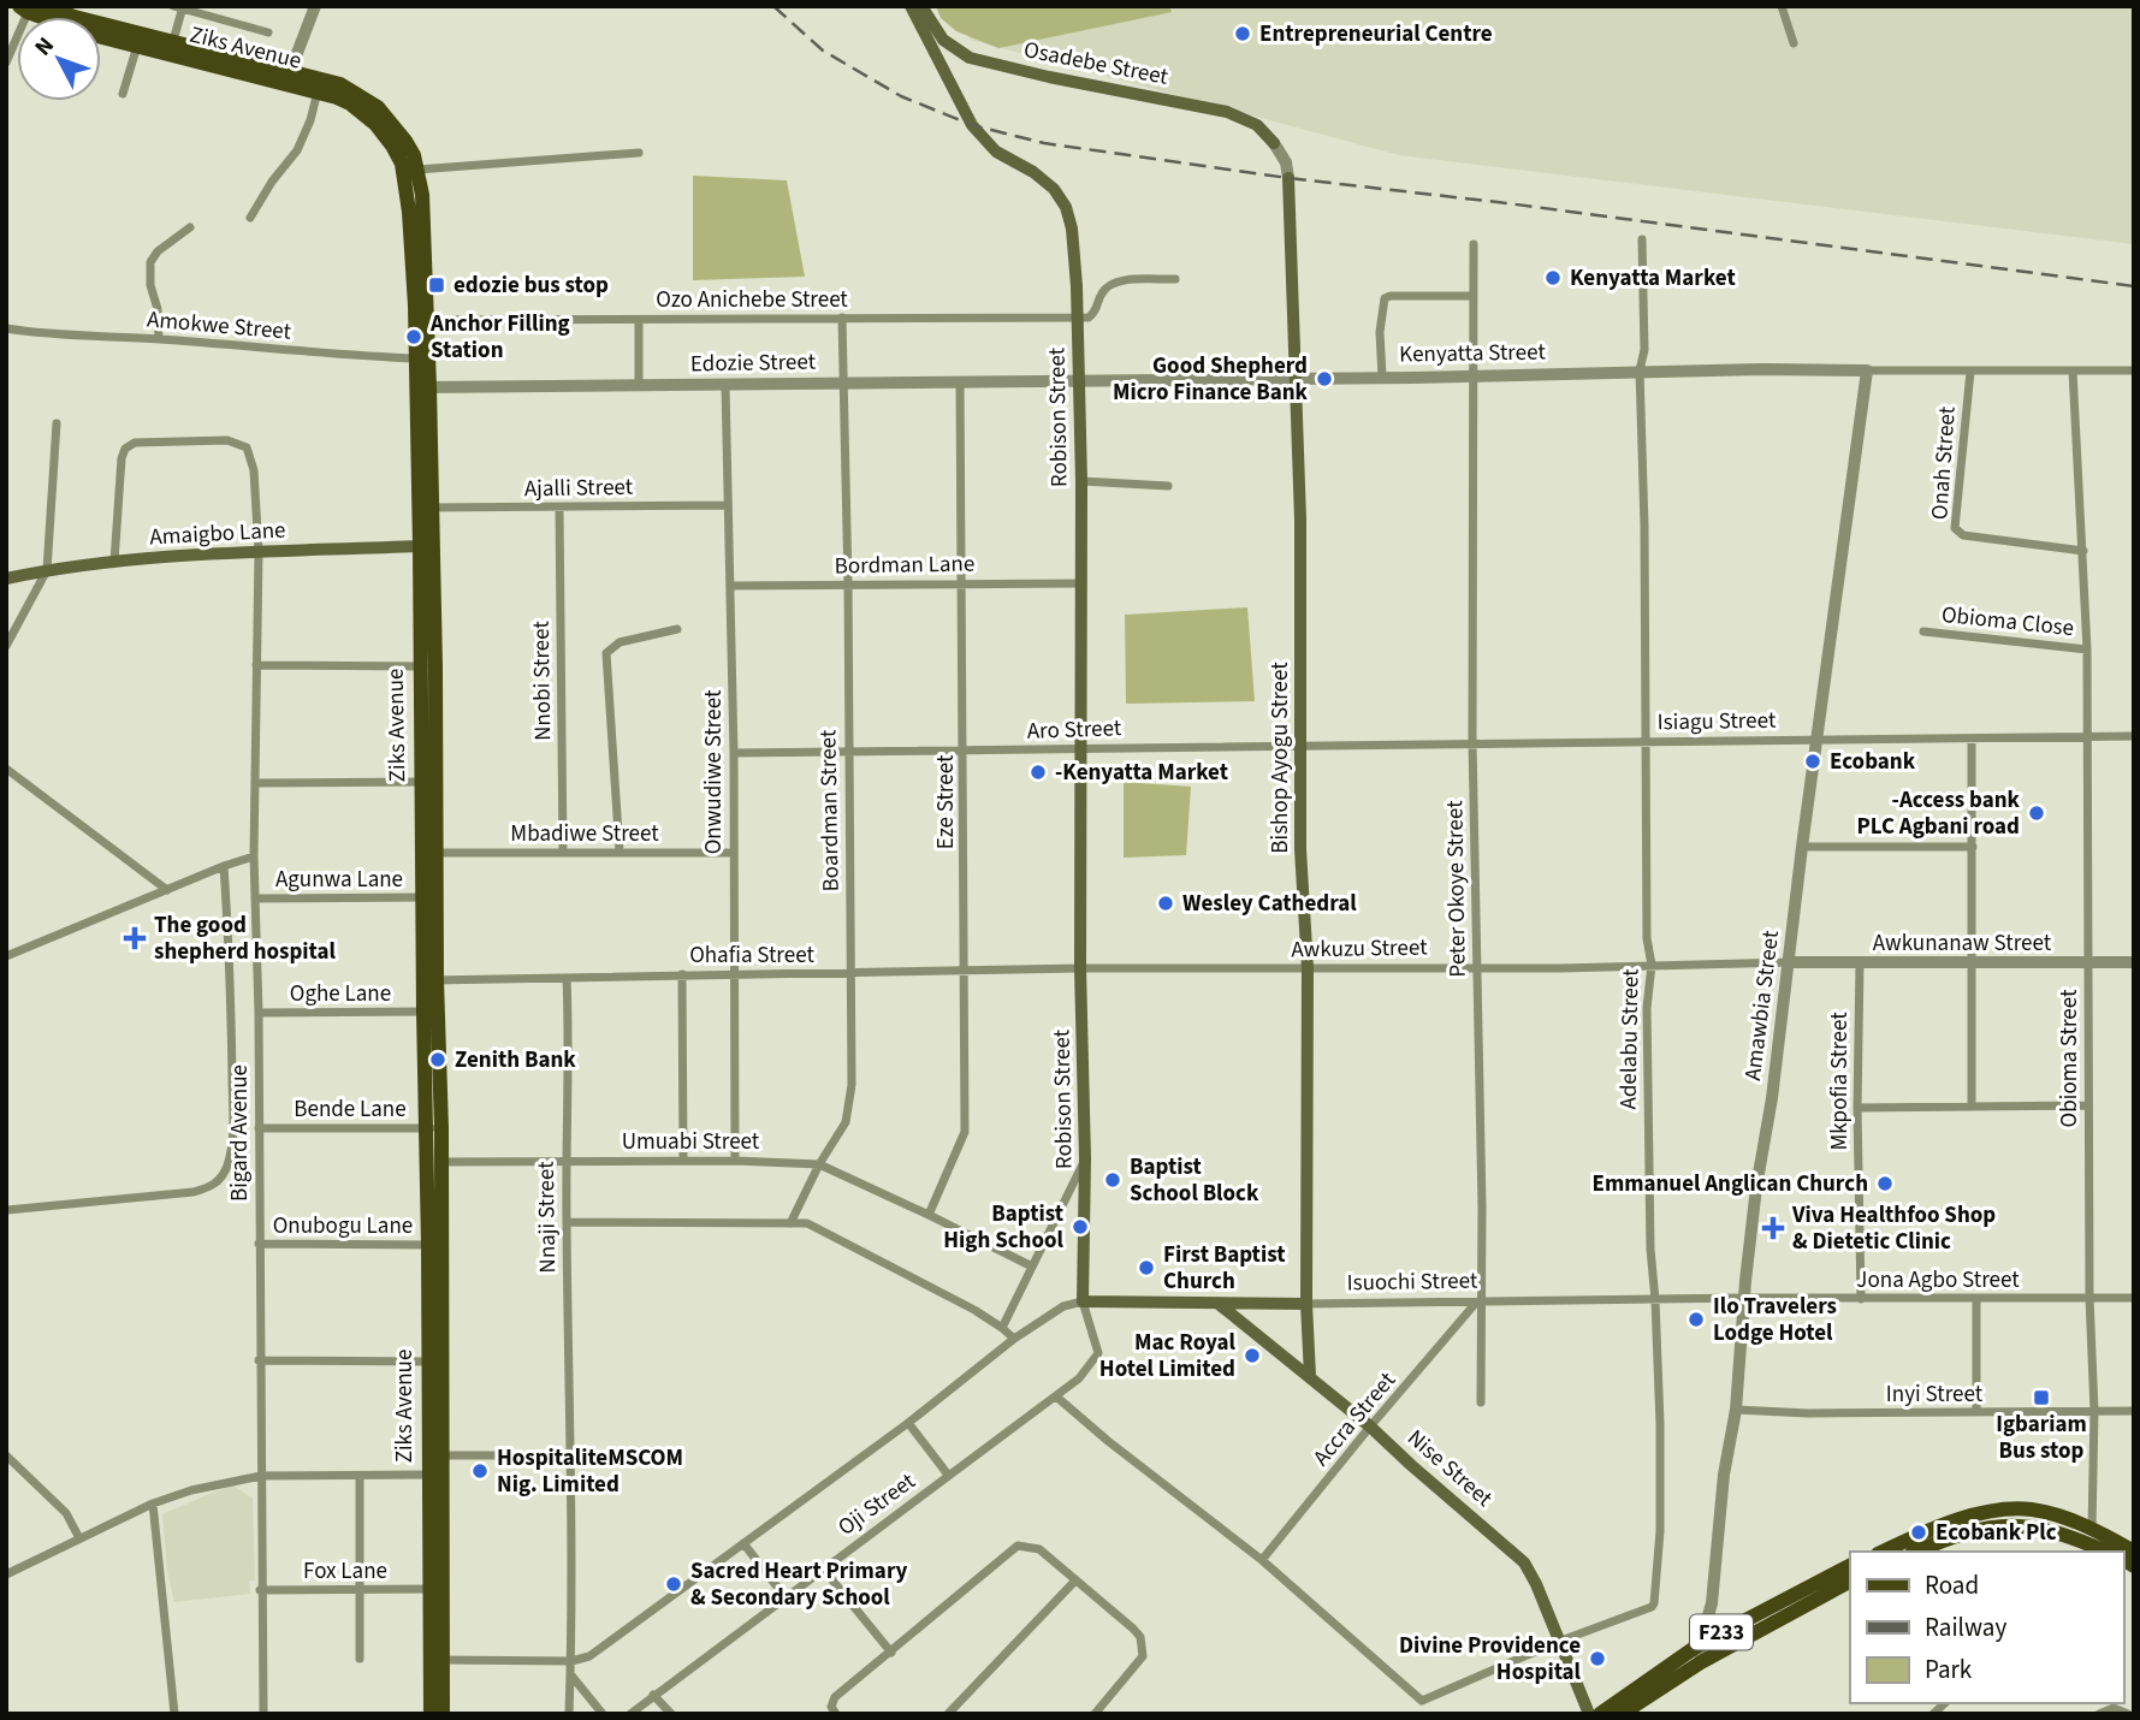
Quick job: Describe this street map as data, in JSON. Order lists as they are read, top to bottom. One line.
{"streets":{"main road":["Ziks Avenue","Osadebe Street","Robison Street","Amaigbo Lane","Bishop Ayogu Street","Isuochi Street","Nise Street","F233"],"street":["Ozo Anichebe Street","Amokwe Street","Kenyatta Street","Edozie Street","Onah Street","Ajalli Street","Bordman Lane","Obioma Close","Nnobi Street","Isiagu Street","Aro Street","Onwudiwe Street","Eze Street","Boardman Street","Mbadiwe Street","Agunwa Lane","Peter Okoye Street","Awkunanaw Street","Awkuzu Street","Ohafia Street","Oghe Lane","Amawbia Street","Adelabu Street","Obioma Street","Mkpofia Street","Bende Lane","Bigard Avenue","Umuabi Street","Nnaji Street","Onubogu Lane","Jona Agbo Street","Inyi Street","Accra Street","Oji Street","Fox Lane"]},"crossings":[["Ziks Avenue","Ozo Anichebe Street"],["Ziks Avenue","Amokwe Street"],["Ziks Avenue","Edozie Street"],["Ziks Avenue","Ajalli Street"],["Ziks Avenue","Amaigbo Lane"],["Ziks Avenue","Mbadiwe Street"],["Ziks Avenue","Agunwa Lane"],["Ziks Avenue","Ohafia Street"],["Ziks Avenue","Oghe Lane"],["Ziks Avenue","Bende Lane"],["Ziks Avenue","Umuabi Street"],["Ziks Avenue","Onubogu Lane"],["Ziks Avenue","Fox Lane"],["Osadebe Street","Bishop Ayogu Street"],["Ozo Anichebe Street","Robison Street"],["Ozo Anichebe Street","Boardman Street"],["Kenyatta Street","Edozie Street"],["Kenyatta Street","Robison Street"],["Kenyatta Street","Bishop Ayogu Street"],["Kenyatta Street","Peter Okoye Street"],["Kenyatta Street","Amawbia Street"],["Kenyatta Street","Adelabu Street"],["Edozie Street","Robison Street"],["Edozie Street","Onwudiwe Street"],["Edozie Street","Eze Street"],["Edozie Street","Boardman Street"],["Robison Street","Bordman Lane"],["Robison Street","Aro Street"],["Robison Street","Awkuzu Street"],["Robison Street","Ohafia Street"],["Robison Street","Isuochi Street"],["Robison Street","Oji Street"],["Onah Street","Obioma Street"],["Ajalli Street","Nnobi Street"],["Ajalli Street","Onwudiwe Street"],["Amaigbo Lane","Bigard Avenue"],["Bordman Lane","Onwudiwe Street"],["Bordman Lane","Eze Street"],["Bordman Lane","Boardman Street"],["Obioma Close","Obioma Street"],["Nnobi Street","Mbadiwe Street"],["Isiagu Street","Aro Street"],["Isiagu Street","Bishop Ayogu Street"],["Isiagu Street","Peter Okoye Street"],["Isiagu Street","Amawbia Street"],["Isiagu Street","Adelabu Street"],["Isiagu Street","Obioma Street"],["Aro Street","Bishop Ayogu Street"],["Aro Street","Onwudiwe Street"],["Aro Street","Eze Street"],["Aro Street","Boardman Street"],["Bishop Ayogu Street","Awkuzu Street"],["Bishop Ayogu Street","Isuochi Street"],["Bishop Ayogu Street","Nise Street"],["Onwudiwe Street","Mbadiwe Street"],["Onwudiwe Street","Ohafia Street"],["Onwudiwe Street","Umuabi Street"],["Eze Street","Ohafia Street"],["Eze Street","Umuabi Street"],["Boardman Street","Ohafia Street"],["Boardman Street","Umuabi Street"],["Agunwa Lane","Bigard Avenue"],["Peter Okoye Street","Awkuzu Street"],["Peter Okoye Street","Isuochi Street"],["Peter Okoye Street","Accra Street"],["Awkunanaw Street","Awkuzu Street"],["Awkunanaw Street","Amawbia Street"],["Awkunanaw Street","Obioma Street"],["Awkunanaw Street","Mkpofia Street"],["Awkuzu Street","Ohafia Street"],["Awkuzu Street","Amawbia Street"],["Awkuzu Street","Adelabu Street"],["Ohafia Street","Nnaji Street"],["Oghe Lane","Bigard Avenue"],["Amawbia Street","Jona Agbo Street"],["Amawbia Street","Isuochi Street"],["Amawbia Street","Inyi Street"],["Amawbia Street","F233"],["Adelabu Street","Isuochi Street"],["Adelabu Street","Nise Street"],["Obioma Street","Jona Agbo Street"],["Obioma Street","Inyi Street"],["Mkpofia Street","Jona Agbo Street"],["Bende Lane","Bigard Avenue"],["Bigard Avenue","Onubogu Lane"],["Bigard Avenue","Fox Lane"],["Umuabi Street","Nnaji Street"],["Jona Agbo Street","Isuochi Street"],["Isuochi Street","Accra Street"],["Isuochi Street","Nise Street"],["Isuochi Street","Oji Street"],["Accra Street","Nise Street"]],"places":{"other":["Entrepreneurial Centre","Kenyatta Market","Anchor Filling Station","Good Shepherd Micro Finance Bank","Ecobank","-Kenyatta Market","-Access bank PLC Agbani road","Wesley Cathedral","Zenith Bank","Baptist School Block","Emmanuel Anglican Church","Baptist High School","First Baptist Church","Ilo Travelers Lodge Hotel","Mac Royal Hotel Limited","HospitaliteMSCOM Nig. Limited","Ecobank Plc","Sacred Heart Primary & Secondary School","Divine Providence Hospital"],"transit":["edozie bus stop","Igbariam Bus stop"],"health":["The good shepherd hospital","Viva Healthfoo Shop & Dietetic Clinic"]},"legend":["Road","Railway","Park"],"north":"top left"}
